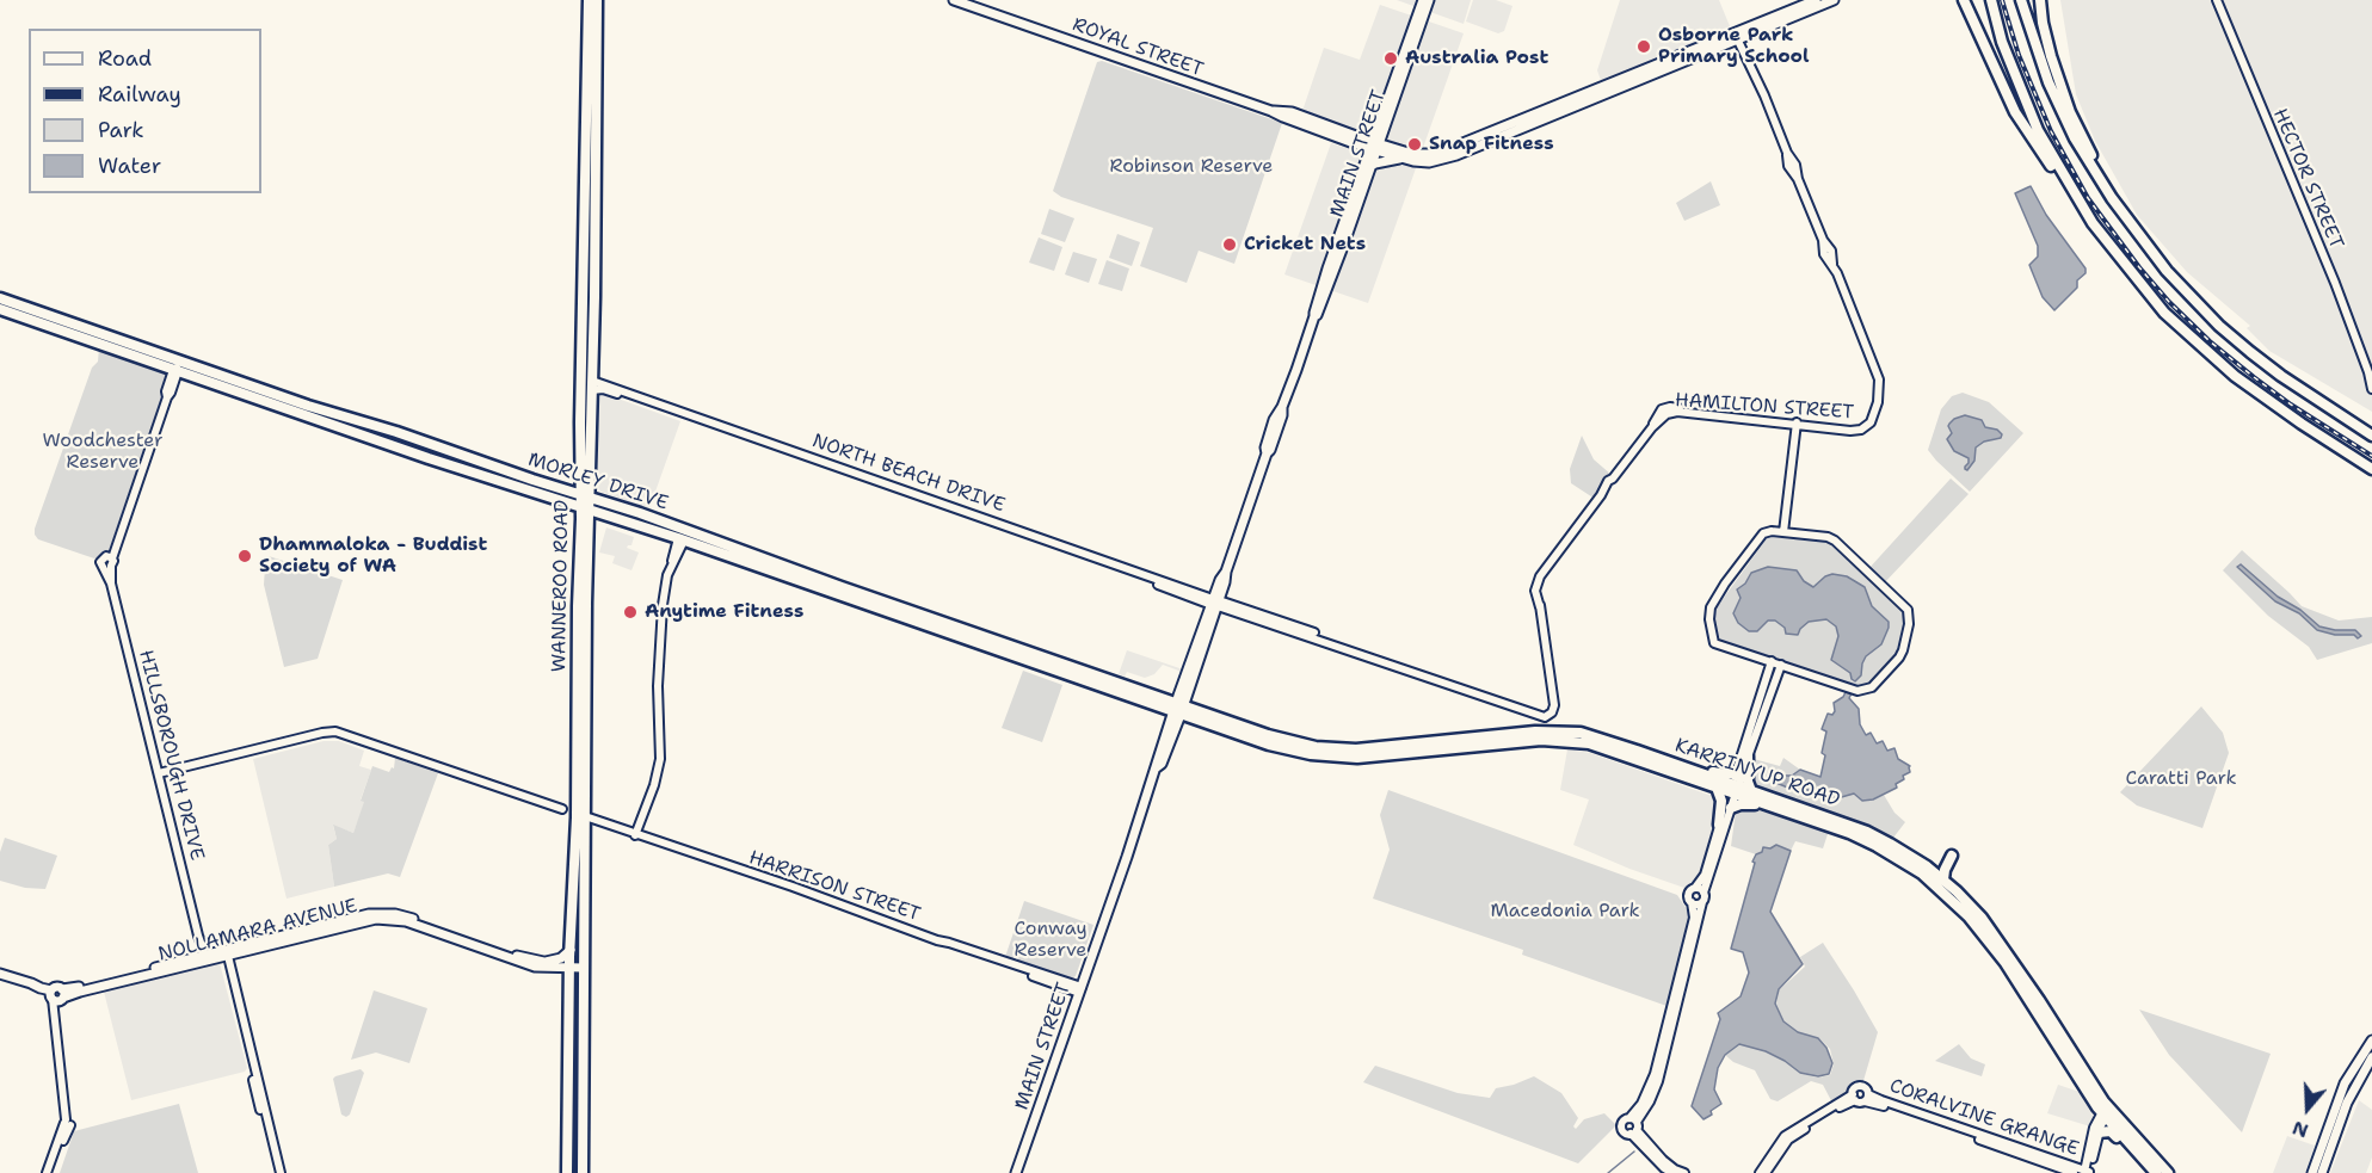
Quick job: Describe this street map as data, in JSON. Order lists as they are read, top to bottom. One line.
{"streets":{"highway":["MORLEY DRIVE","WANNEROO ROAD","KARRINYUP ROAD"],"main road":["ROYAL STREET","MAIN STREET","NOLLAMARA AVENUE"],"street":["HECTOR STREET","HAMILTON STREET","NORTH BEACH DRIVE","HILLSBOROUGH DRIVE","HARRISON STREET","CORALVINE GRANGE"]},"crossings":[["ROYAL STREET","MAIN STREET"],["MAIN STREET","NORTH BEACH DRIVE"],["MAIN STREET","MORLEY DRIVE"],["MAIN STREET","KARRINYUP ROAD"],["MAIN STREET","HARRISON STREET"],["HAMILTON STREET","NORTH BEACH DRIVE"],["NORTH BEACH DRIVE","WANNEROO ROAD"],["MORLEY DRIVE","WANNEROO ROAD"],["MORLEY DRIVE","HILLSBOROUGH DRIVE"],["MORLEY DRIVE","KARRINYUP ROAD"],["WANNEROO ROAD","HARRISON STREET"],["WANNEROO ROAD","NOLLAMARA AVENUE"],["HILLSBOROUGH DRIVE","NOLLAMARA AVENUE"]],"parks":["Robinson Reserve","Woodchester Reserve","Caratti Park","Macedonia Park","Conway Reserve"],"places":["Osborne Park Primary School","Australia Post","Snap Fitness","Cricket Nets","Dhammaloka - Buddist Society of WA","Anytime Fitness"],"legend":["Road","Railway","Park","Water"],"north":"bottom"}
